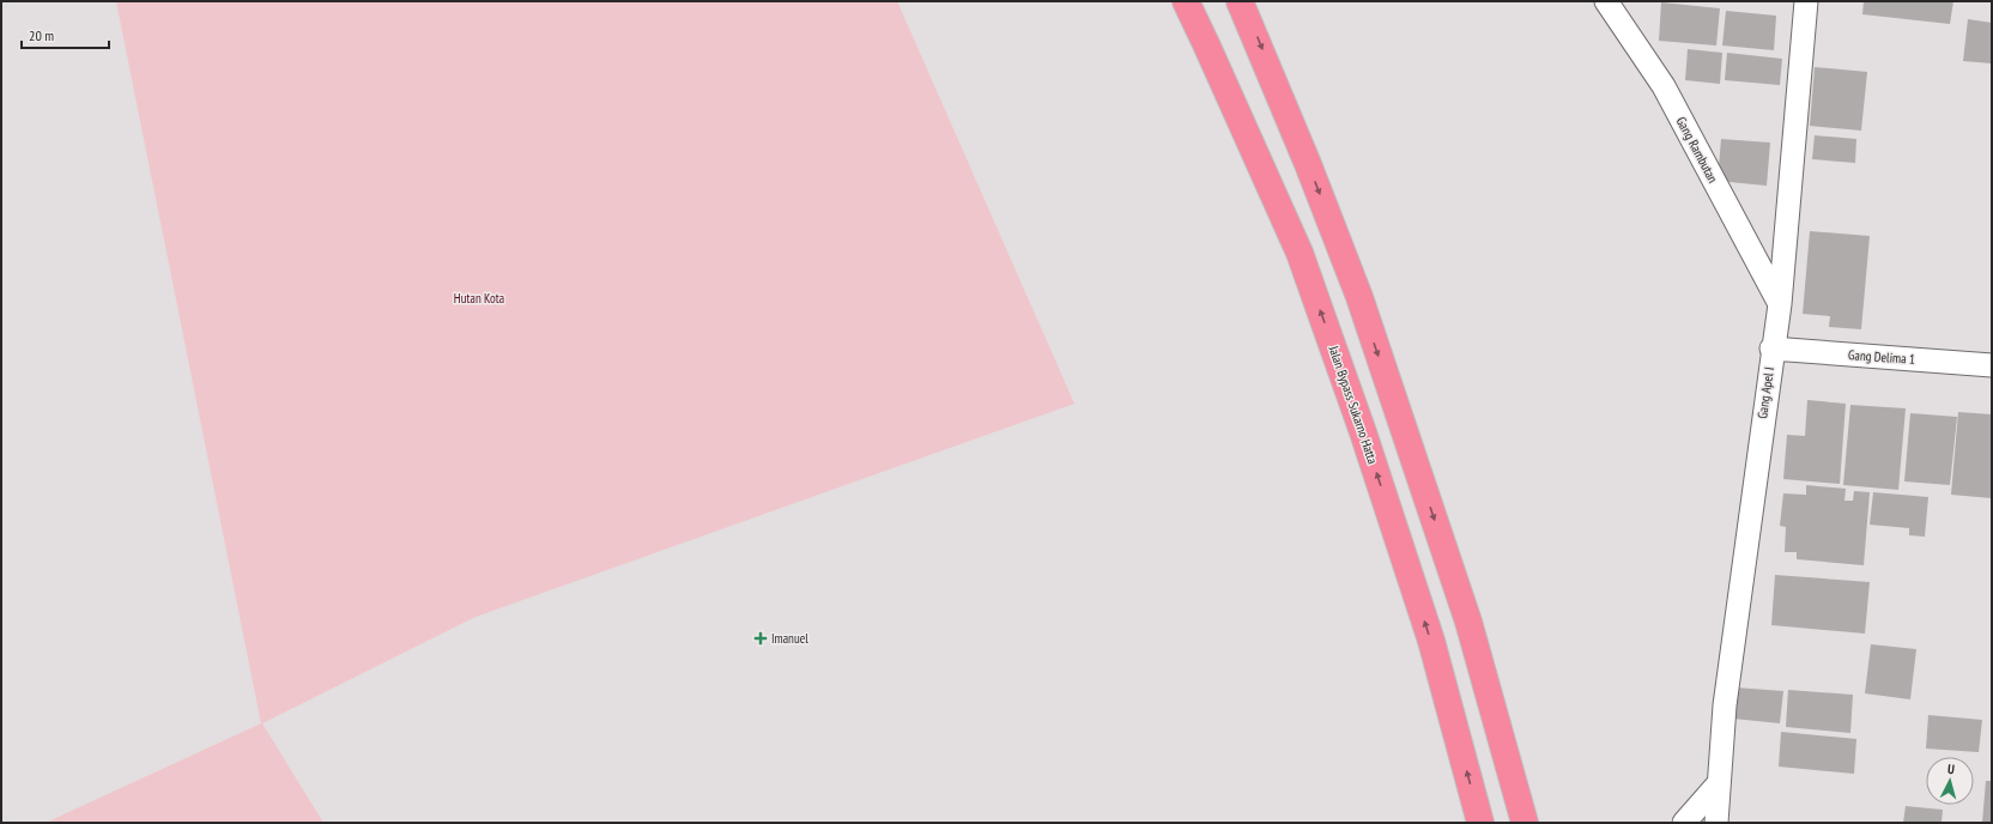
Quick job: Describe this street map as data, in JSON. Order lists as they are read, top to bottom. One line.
{"streets":{"highway":["Jalan Bypass Sukarno Hatta"],"street":["Gang Rambutan","Gang Delima 1","Gang Apel I"]},"crossings":[["Gang Rambutan","Gang Apel I"],["Gang Delima 1","Gang Apel I"]],"parks":["Hutan Kota"],"places":{"health":["Imanuel"]},"scale_bar":"20 m","north":"top"}
